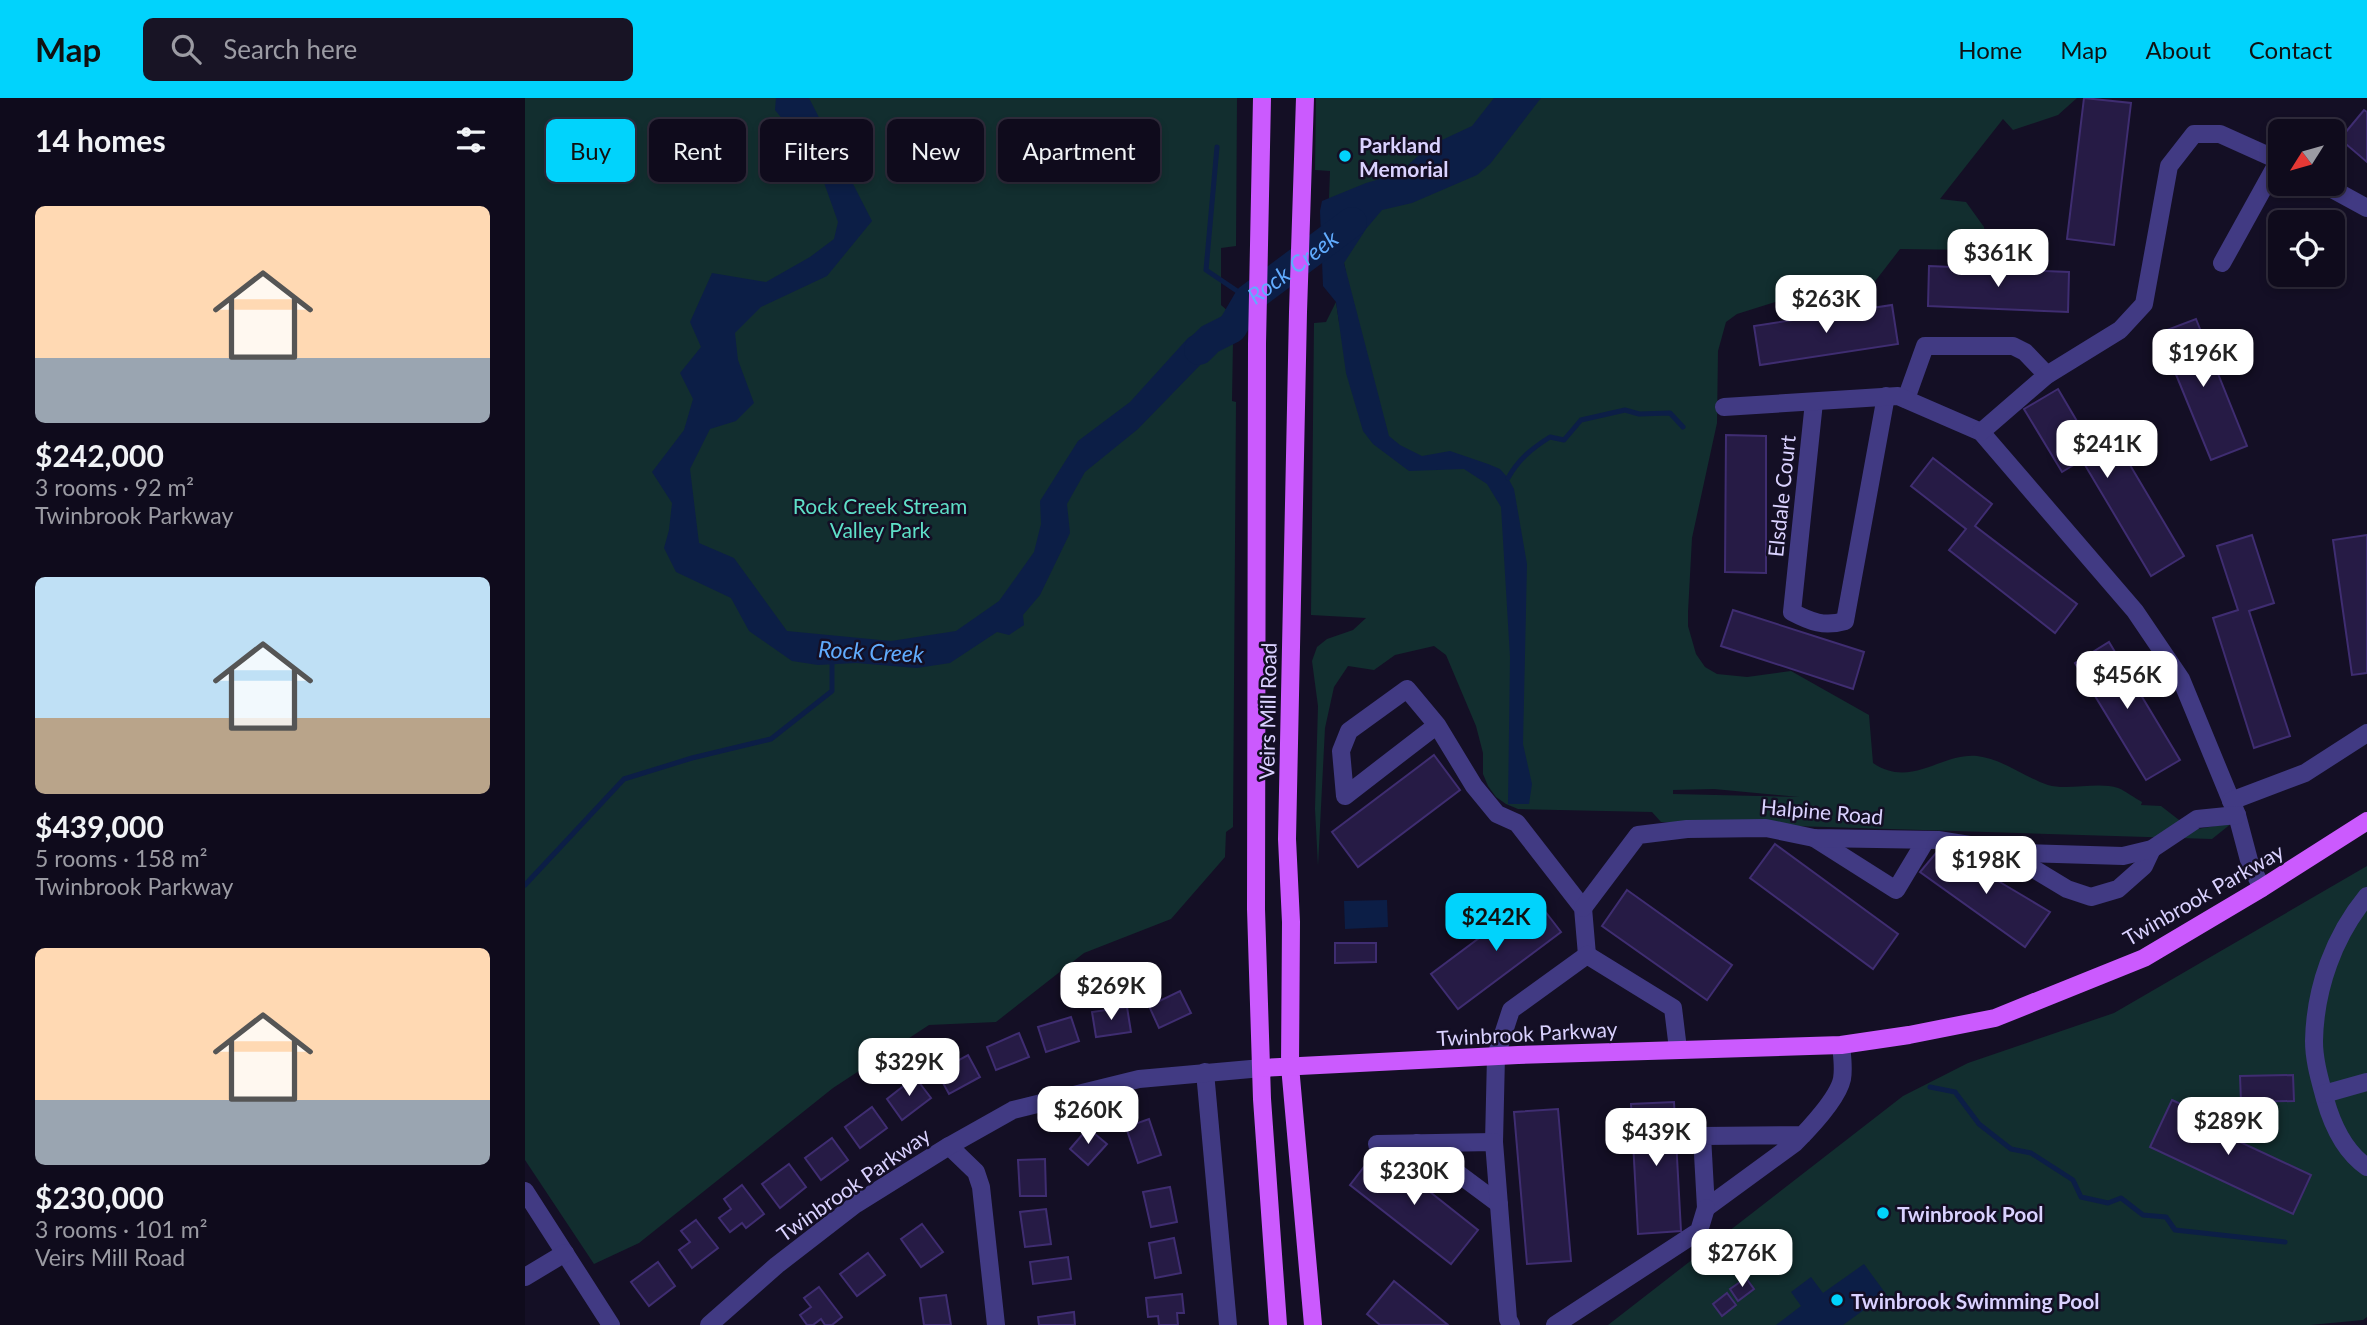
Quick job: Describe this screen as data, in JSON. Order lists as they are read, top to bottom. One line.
{"streets":{"main road":["Veirs Mill Road","Twinbrook Parkway"],"street":["Elsdale Court","Halpine Road"]},"crossings":[["Veirs Mill Road","Twinbrook Parkway"]],"water":["Rock Creek"],"parks":["Rock Creek Stream Valley Park"],"places":["Parkland Memorial","Twinbrook Pool","Twinbrook Swimming Pool"],"north":"bottom left","page":{"header":"Map","search":"Search here","nav":["Home","Map","About","Contact"],"heading":"14 homes","chip":["Buy","Rent","Filters","New","Apartment"],"list":[{"name":"$242,000","note":"3 rooms · 92 m² · Twinbrook Parkway"},{"name":"$439,000","note":"5 rooms · 158 m² · Twinbrook Parkway"},{"name":"$230,000","note":"3 rooms · 101 m² · Veirs Mill Road"}],"price":["$361K","$263K","$196K","$241K","$456K","$198K","$242K","$269K","$329K","$260K","$289K","$439K","$230K","$276K"]}}
